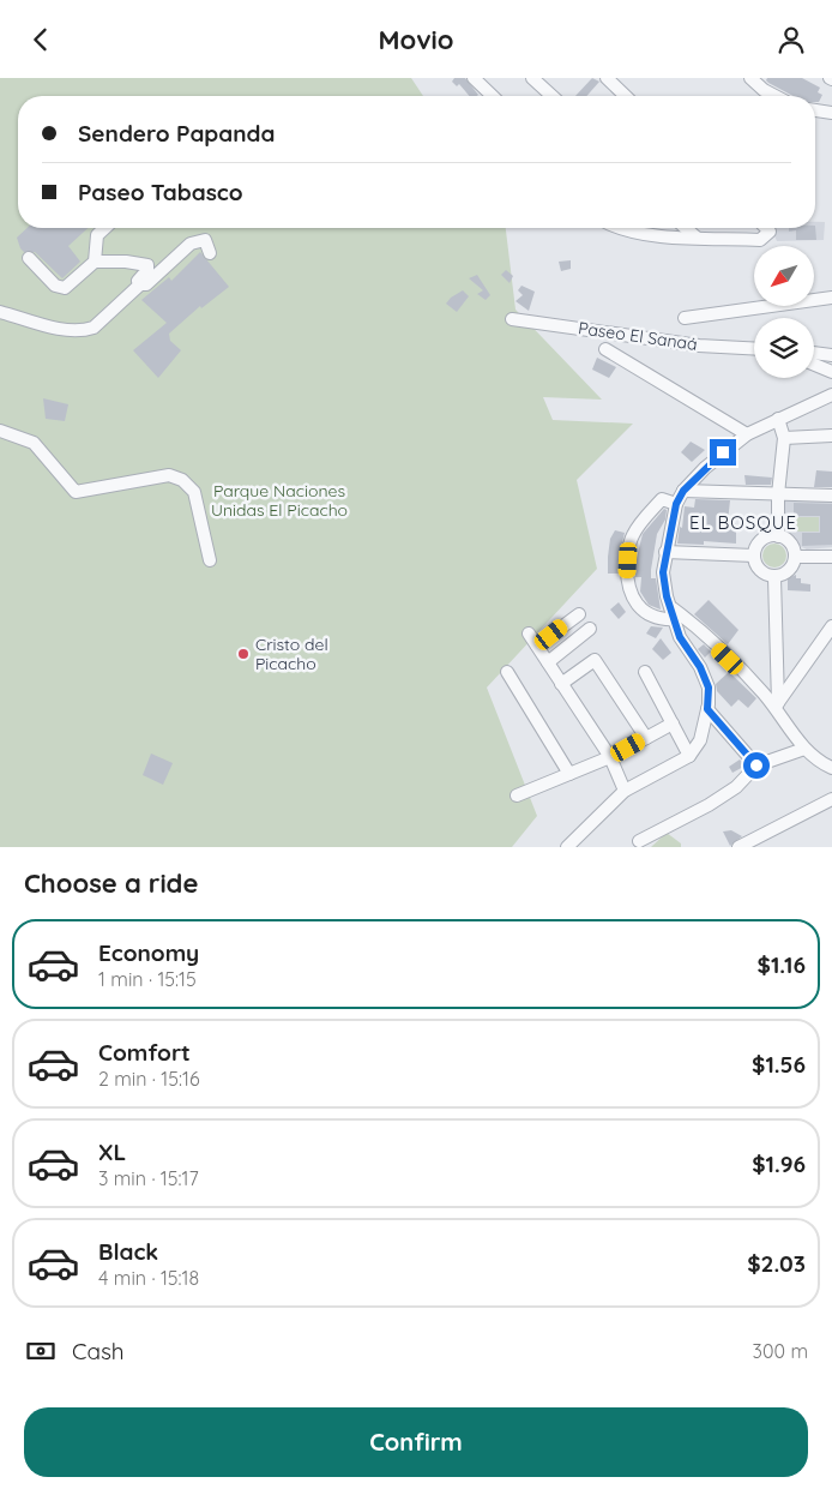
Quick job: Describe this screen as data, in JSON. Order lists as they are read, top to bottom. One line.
{"streets":{"street":["Paseo El Sanaá"]},"districts":["EL BOSQUE"],"parks":["Parque Naciones Unidas El Picacho"],"places":["Cristo del Picacho"],"north":"bottom left","page":{"header":"Movio","banner":["Sendero Papanda","Paseo Tabasco"],"heading":"Choose a ride","list":[{"name":"Economy","note":"1 min · 15:15","value":"$1.16"},{"name":"Comfort","note":"2 min · 15:16","value":"$1.56"},{"name":"XL","note":"3 min · 15:17","value":"$1.96"},{"name":"Black","note":"4 min · 15:18","value":"$2.03"}],"pay":["Cash","300 m"],"buttons":"Confirm"}}
